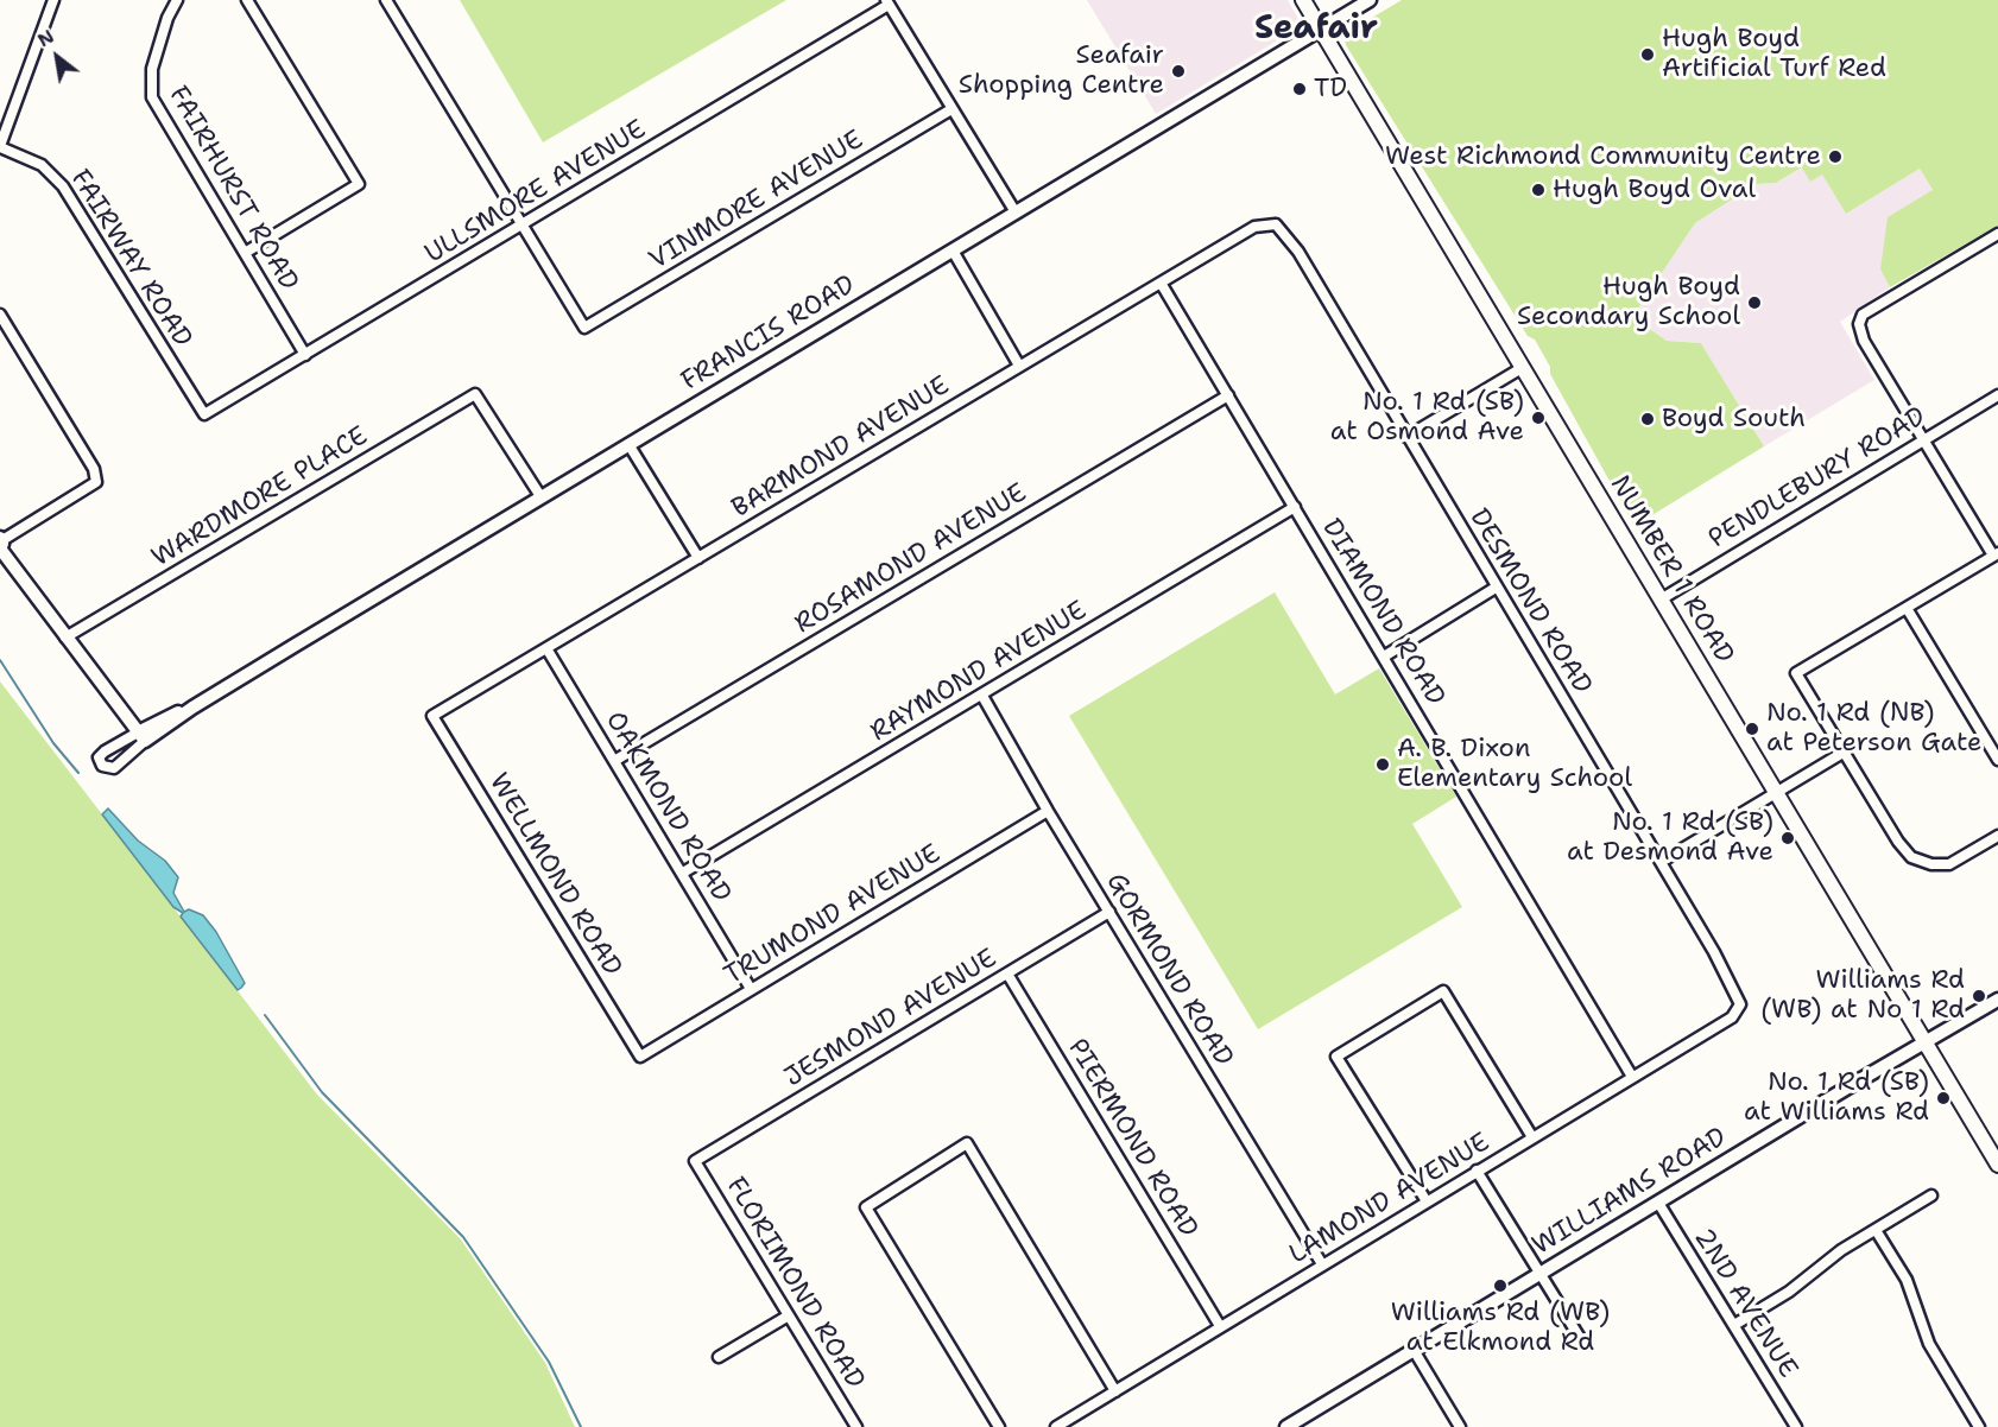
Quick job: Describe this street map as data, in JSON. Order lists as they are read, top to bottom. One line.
{"streets":{"main road":["NUMBER 1 ROAD"],"street":["FAIRHURST ROAD","ULLSMORE AVENUE","VINMORE AVENUE","FAIRWAY ROAD","FRANCIS ROAD","BARMOND AVENUE","PENDLEBURY ROAD","WARDMORE PLACE","ROSAMOND AVENUE","DESMOND ROAD","DIAMOND ROAD","RAYMOND AVENUE","OAKMOND ROAD","WELLMOND ROAD","TRUMOND AVENUE","GORMOND ROAD","JESMOND AVENUE","PIERMOND ROAD","WILLIAMS ROAD","LAMOND AVENUE","FLORIMOND ROAD","2ND AVENUE"]},"crossings":[["FAIRHURST ROAD","ULLSMORE AVENUE"],["ULLSMORE AVENUE","VINMORE AVENUE"],["ULLSMORE AVENUE","FAIRWAY ROAD"],["FRANCIS ROAD","WARDMORE PLACE"],["FRANCIS ROAD","NUMBER 1 ROAD"],["BARMOND AVENUE","DESMOND ROAD"],["BARMOND AVENUE","DIAMOND ROAD"],["BARMOND AVENUE","OAKMOND ROAD"],["BARMOND AVENUE","WELLMOND ROAD"],["PENDLEBURY ROAD","NUMBER 1 ROAD"],["ROSAMOND AVENUE","DIAMOND ROAD"],["ROSAMOND AVENUE","OAKMOND ROAD"],["NUMBER 1 ROAD","WILLIAMS ROAD"],["DESMOND ROAD","LAMOND AVENUE"],["DIAMOND ROAD","RAYMOND AVENUE"],["DIAMOND ROAD","LAMOND AVENUE"],["RAYMOND AVENUE","OAKMOND ROAD"],["RAYMOND AVENUE","GORMOND ROAD"],["OAKMOND ROAD","TRUMOND AVENUE"],["WELLMOND ROAD","TRUMOND AVENUE"],["TRUMOND AVENUE","GORMOND ROAD"],["GORMOND ROAD","JESMOND AVENUE"],["GORMOND ROAD","LAMOND AVENUE"],["JESMOND AVENUE","PIERMOND ROAD"],["JESMOND AVENUE","FLORIMOND ROAD"],["PIERMOND ROAD","LAMOND AVENUE"],["WILLIAMS ROAD","2ND AVENUE"]],"districts":["Seafair"],"places":["Hugh Boyd Artificial Turf Red","Seafair Shopping Centre","TD","West Richmond Community Centre","Hugh Boyd Oval","Hugh Boyd Secondary School","No. 1 Rd (SB) at Osmond Ave","Boyd South","No. 1 Rd (NB) at Peterson Gate","A. B. Dixon Elementary School","No. 1 Rd (SB) at Desmond Ave","Williams Rd (WB) at No 1 Rd","No. 1 Rd (SB) at Williams Rd","Williams Rd (WB) at Elkmond Rd"],"north":"top left"}
